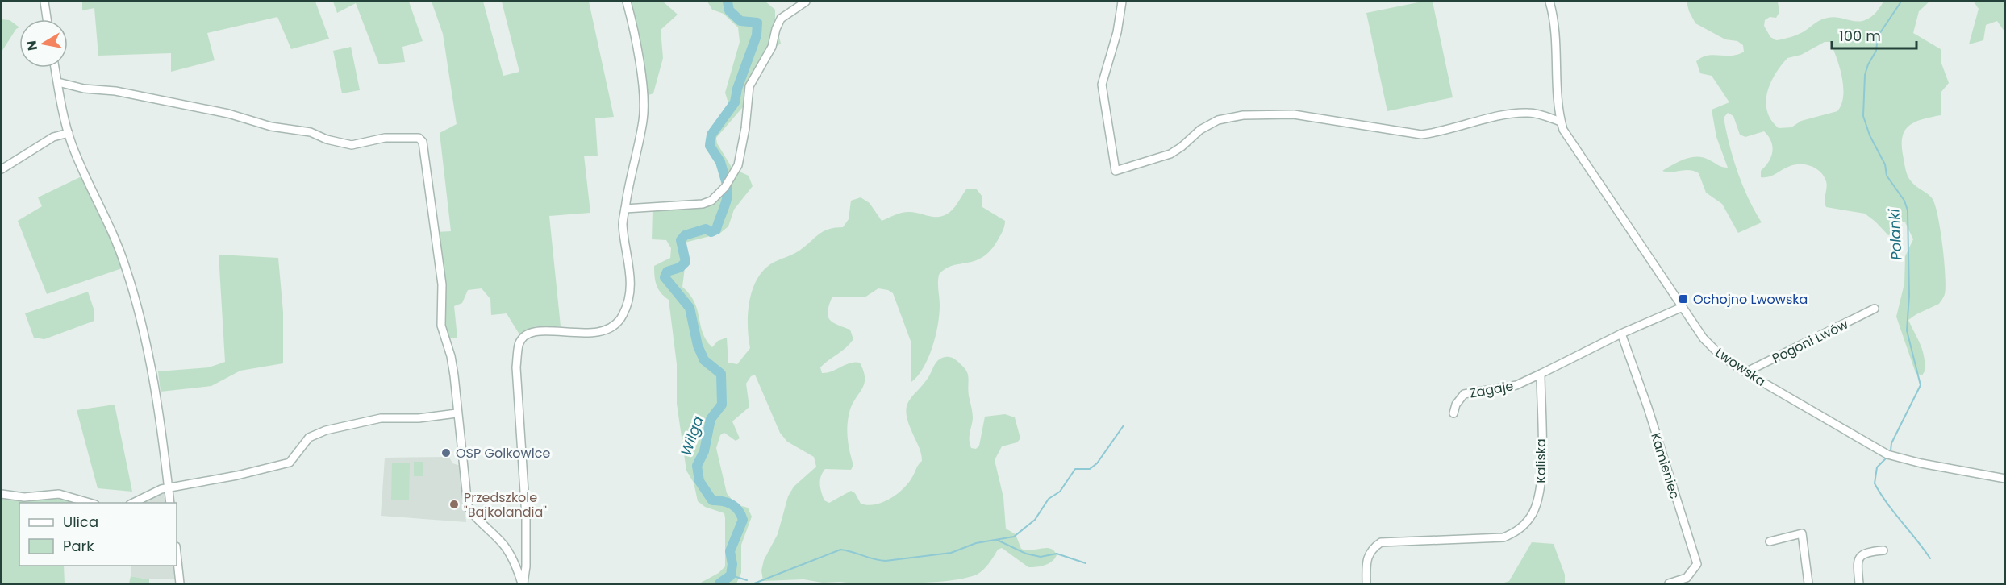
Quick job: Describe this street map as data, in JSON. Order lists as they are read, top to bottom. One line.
{"streets":{"street":["Pogoni Lwów","Lwowska","Zagaje","Kaliska","Kamieniec"]},"crossings":[["Pogoni Lwów","Lwowska"],["Zagaje","Kaliska"]],"water":["Polanki","Wilga"],"places":{"transit":["Ochojno Lwowska"],"other":["OSP Golkowice","Przedszkole \"Bajkolandia\""]},"legend":["Ulica","Park"],"scale_bar":"100 m","north":"left"}
